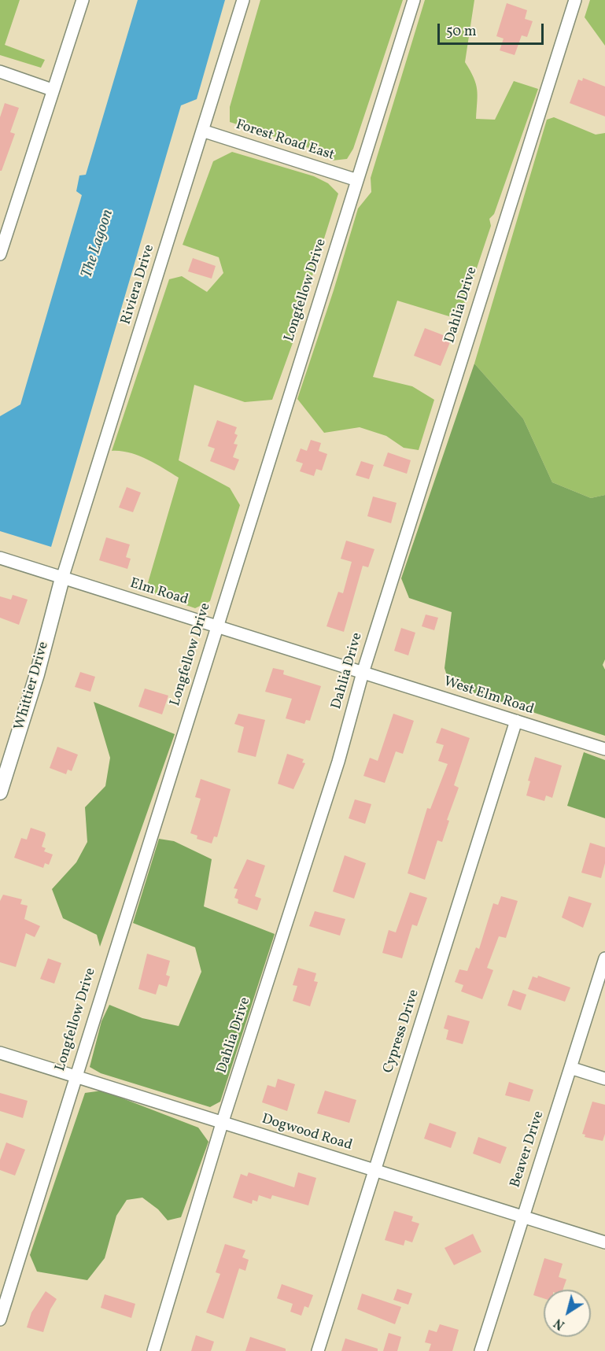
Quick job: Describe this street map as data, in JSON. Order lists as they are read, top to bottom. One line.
{"streets":{"street":["Forest Road East","Riviera Drive","Longfellow Drive","Dahlia Drive","Elm Road","Whittier Drive","West Elm Road","Cypress Drive","Dogwood Road","Beaver Drive"]},"crossings":[["Forest Road East","Riviera Drive"],["Forest Road East","Longfellow Drive"],["Riviera Drive","Elm Road"],["Riviera Drive","Whittier Drive"],["Longfellow Drive","Elm Road"],["Longfellow Drive","Dogwood Road"],["Dahlia Drive","Elm Road"],["Dahlia Drive","West Elm Road"],["Dahlia Drive","Dogwood Road"],["Elm Road","Whittier Drive"],["Elm Road","West Elm Road"],["West Elm Road","Cypress Drive"],["Cypress Drive","Dogwood Road"],["Dogwood Road","Beaver Drive"]],"water":["The Lagoon"],"scale_bar":"50 m","north":"bottom left"}
